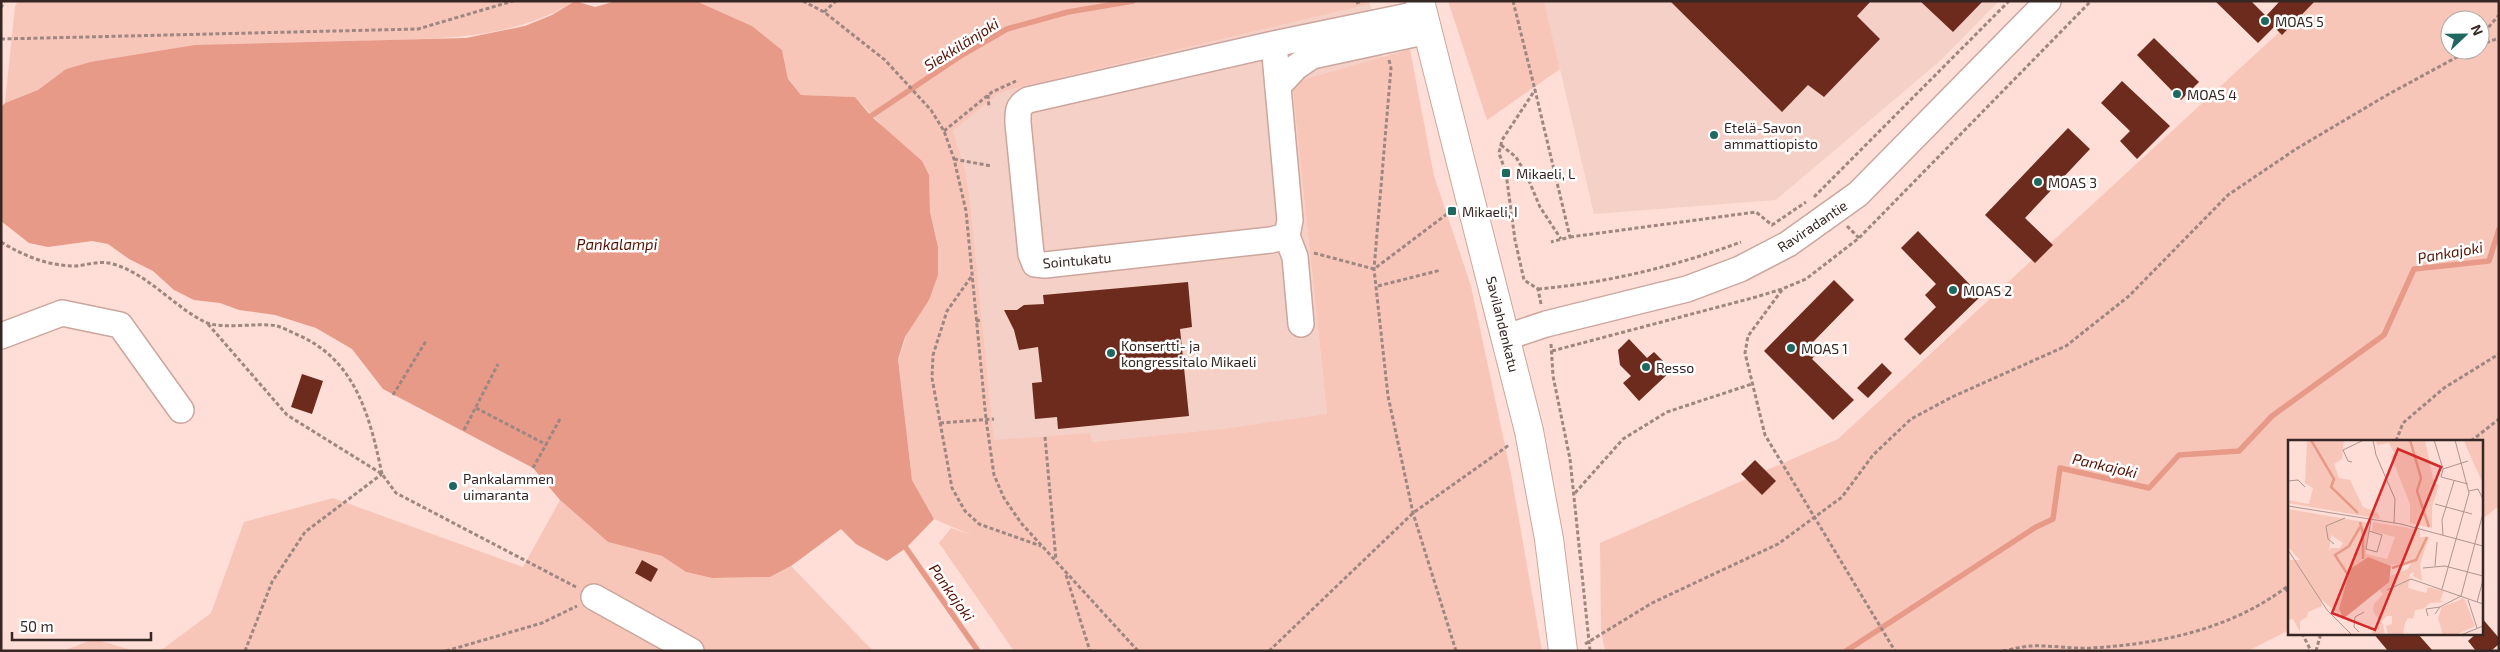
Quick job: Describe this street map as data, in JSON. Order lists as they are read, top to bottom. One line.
{"streets":{"main road":["Savilahdenkatu"],"street":["Raviradantie","Sointukatu"]},"crossings":[["Raviradantie","Savilahdenkatu"],["Sointukatu","Savilahdenkatu"]],"water":["Siekkilänjoki","Pankalampi","Pankajoki"],"places":{"other":["MOAS 5","MOAS 4","Etelä-Savon ammattiopisto","MOAS 3","MOAS 2","MOAS 1","Konsertti- ja kongressitalo Mikaeli","Resso","Pankalammen uimaranta"],"transit":["Mikaeli, L","Mikaeli, I"]},"scale_bar":"50 m","north":"right"}
